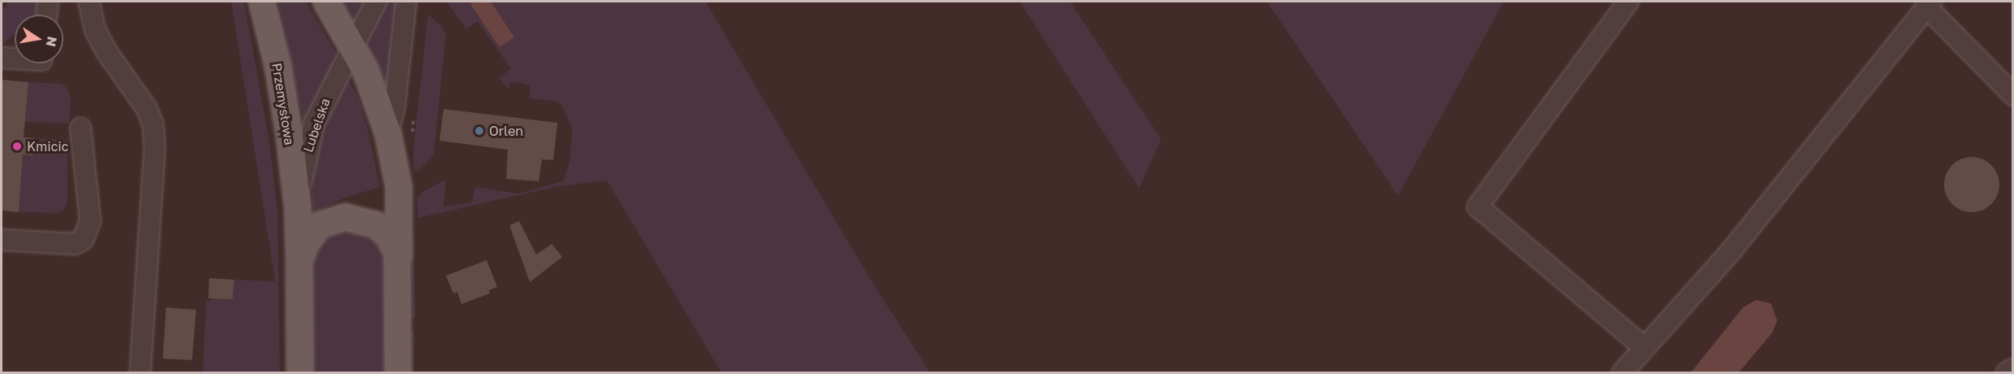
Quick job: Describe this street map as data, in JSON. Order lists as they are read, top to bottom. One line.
{"streets":{"main road":["Przemysłowa","Lubelska"]},"crossings":[["Przemysłowa","Lubelska"]],"places":["Orlen","Kmicic"],"north":"right"}
